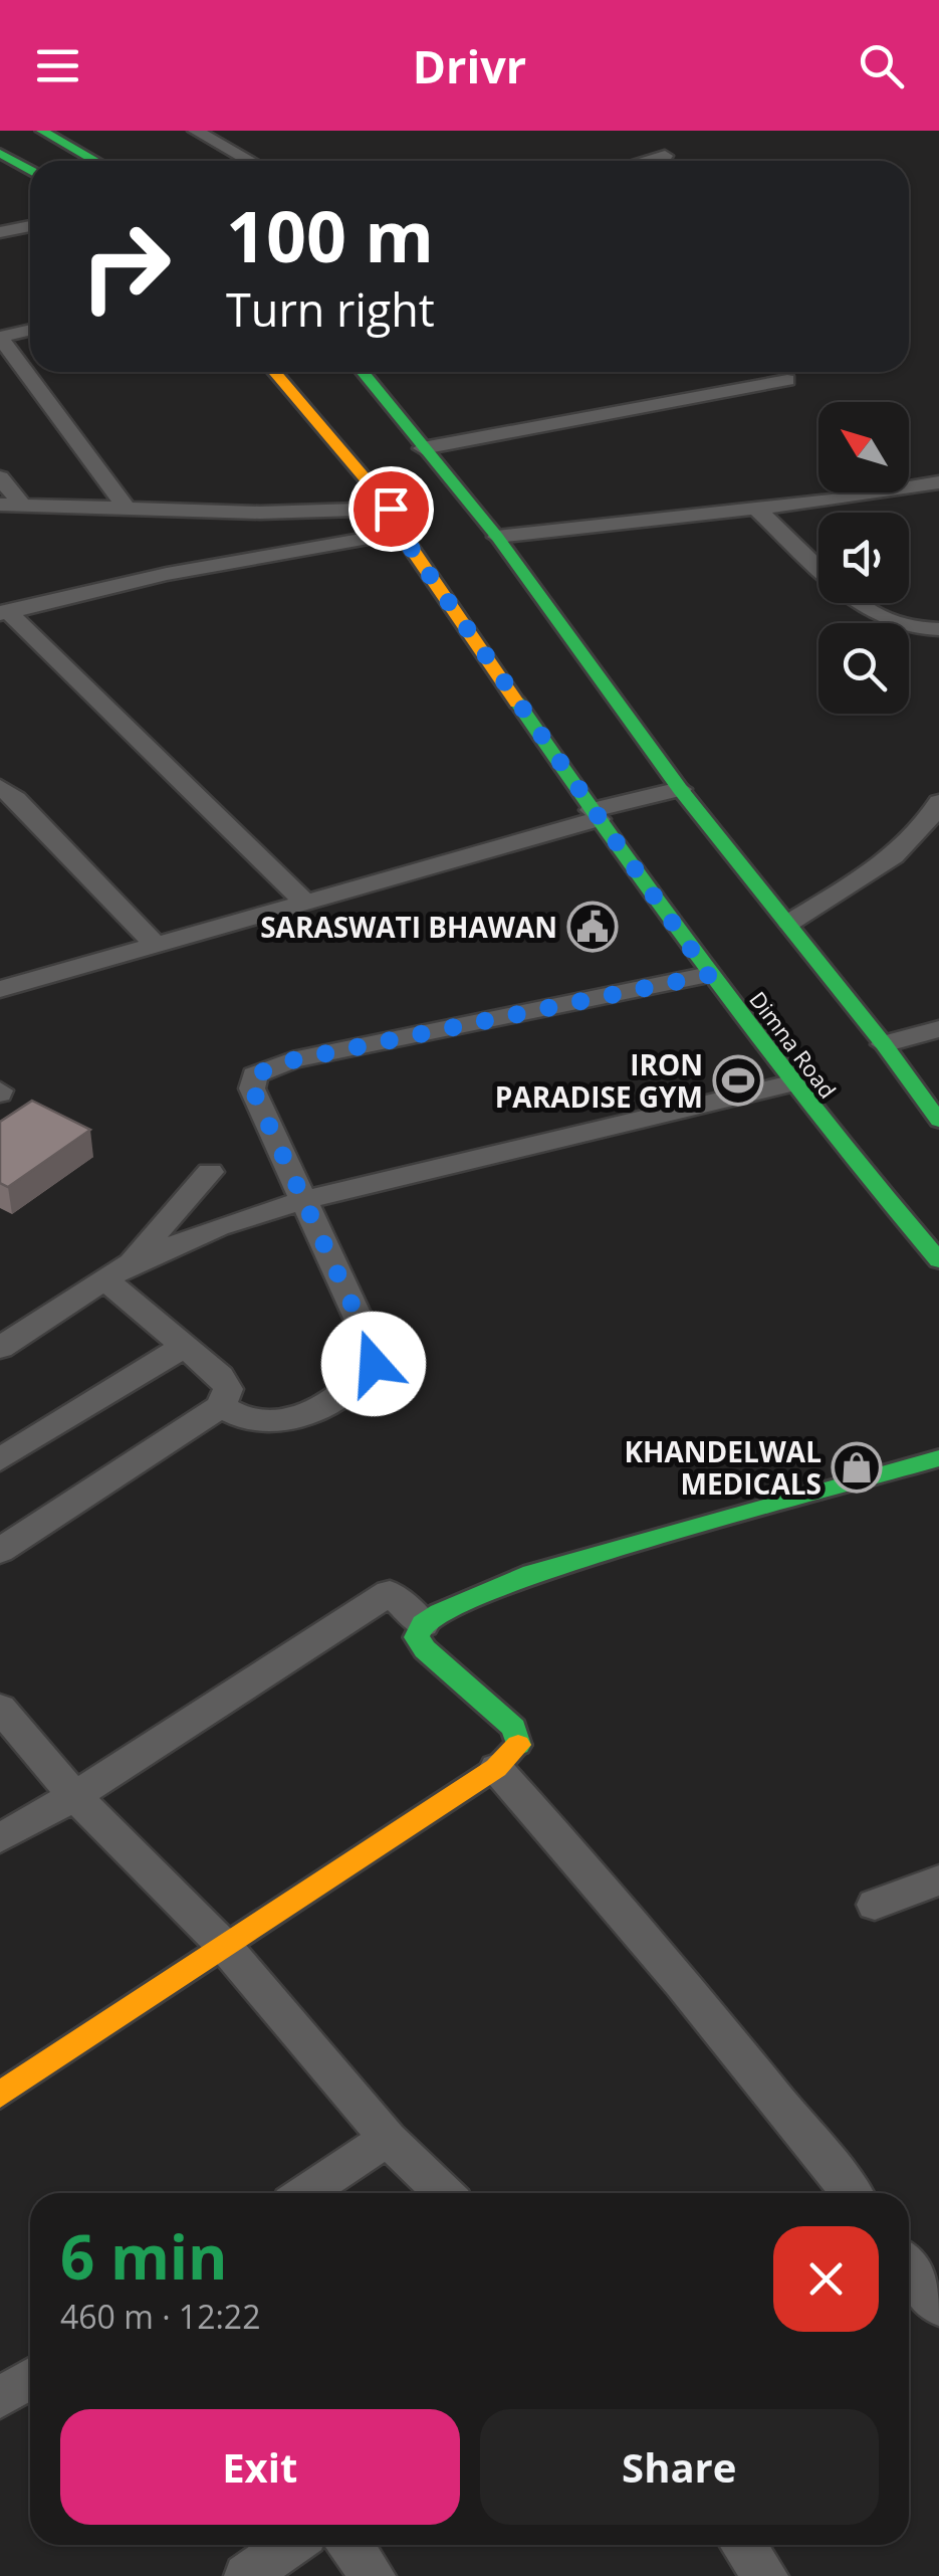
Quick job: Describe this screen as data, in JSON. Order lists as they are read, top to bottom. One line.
{"streets":{"street":["Dimna Road"]},"places":{"public building":["SARASWATI BHAWAN"],"sports":["IRON PARADISE GYM"],"shop":["KHANDELWAL MEDICALS"]},"north":"top left","page":{"header":"Drivr","turn":["100 m","Turn right"],"heading":["6 min","460 m · 12:22"],"buttons":["Exit","Share"]}}
